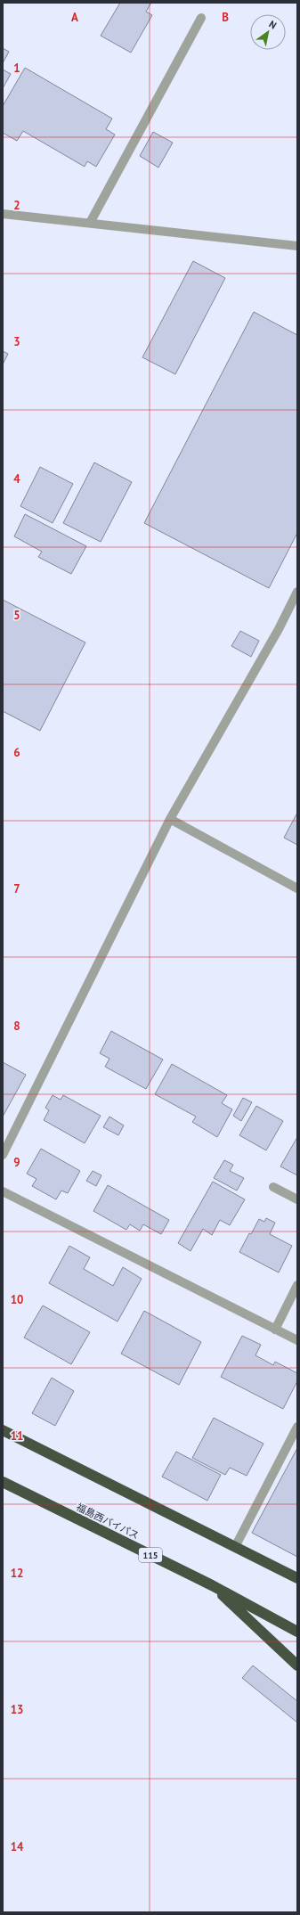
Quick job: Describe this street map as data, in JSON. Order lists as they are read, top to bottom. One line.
{"streets":{"highway":["福島西バイパス","115"]},"north":"top right","grid":{"columns":["A","B"],"rows":["1","2","3","4","5","6","7","8","9","10","11","12","13","14"]}}
